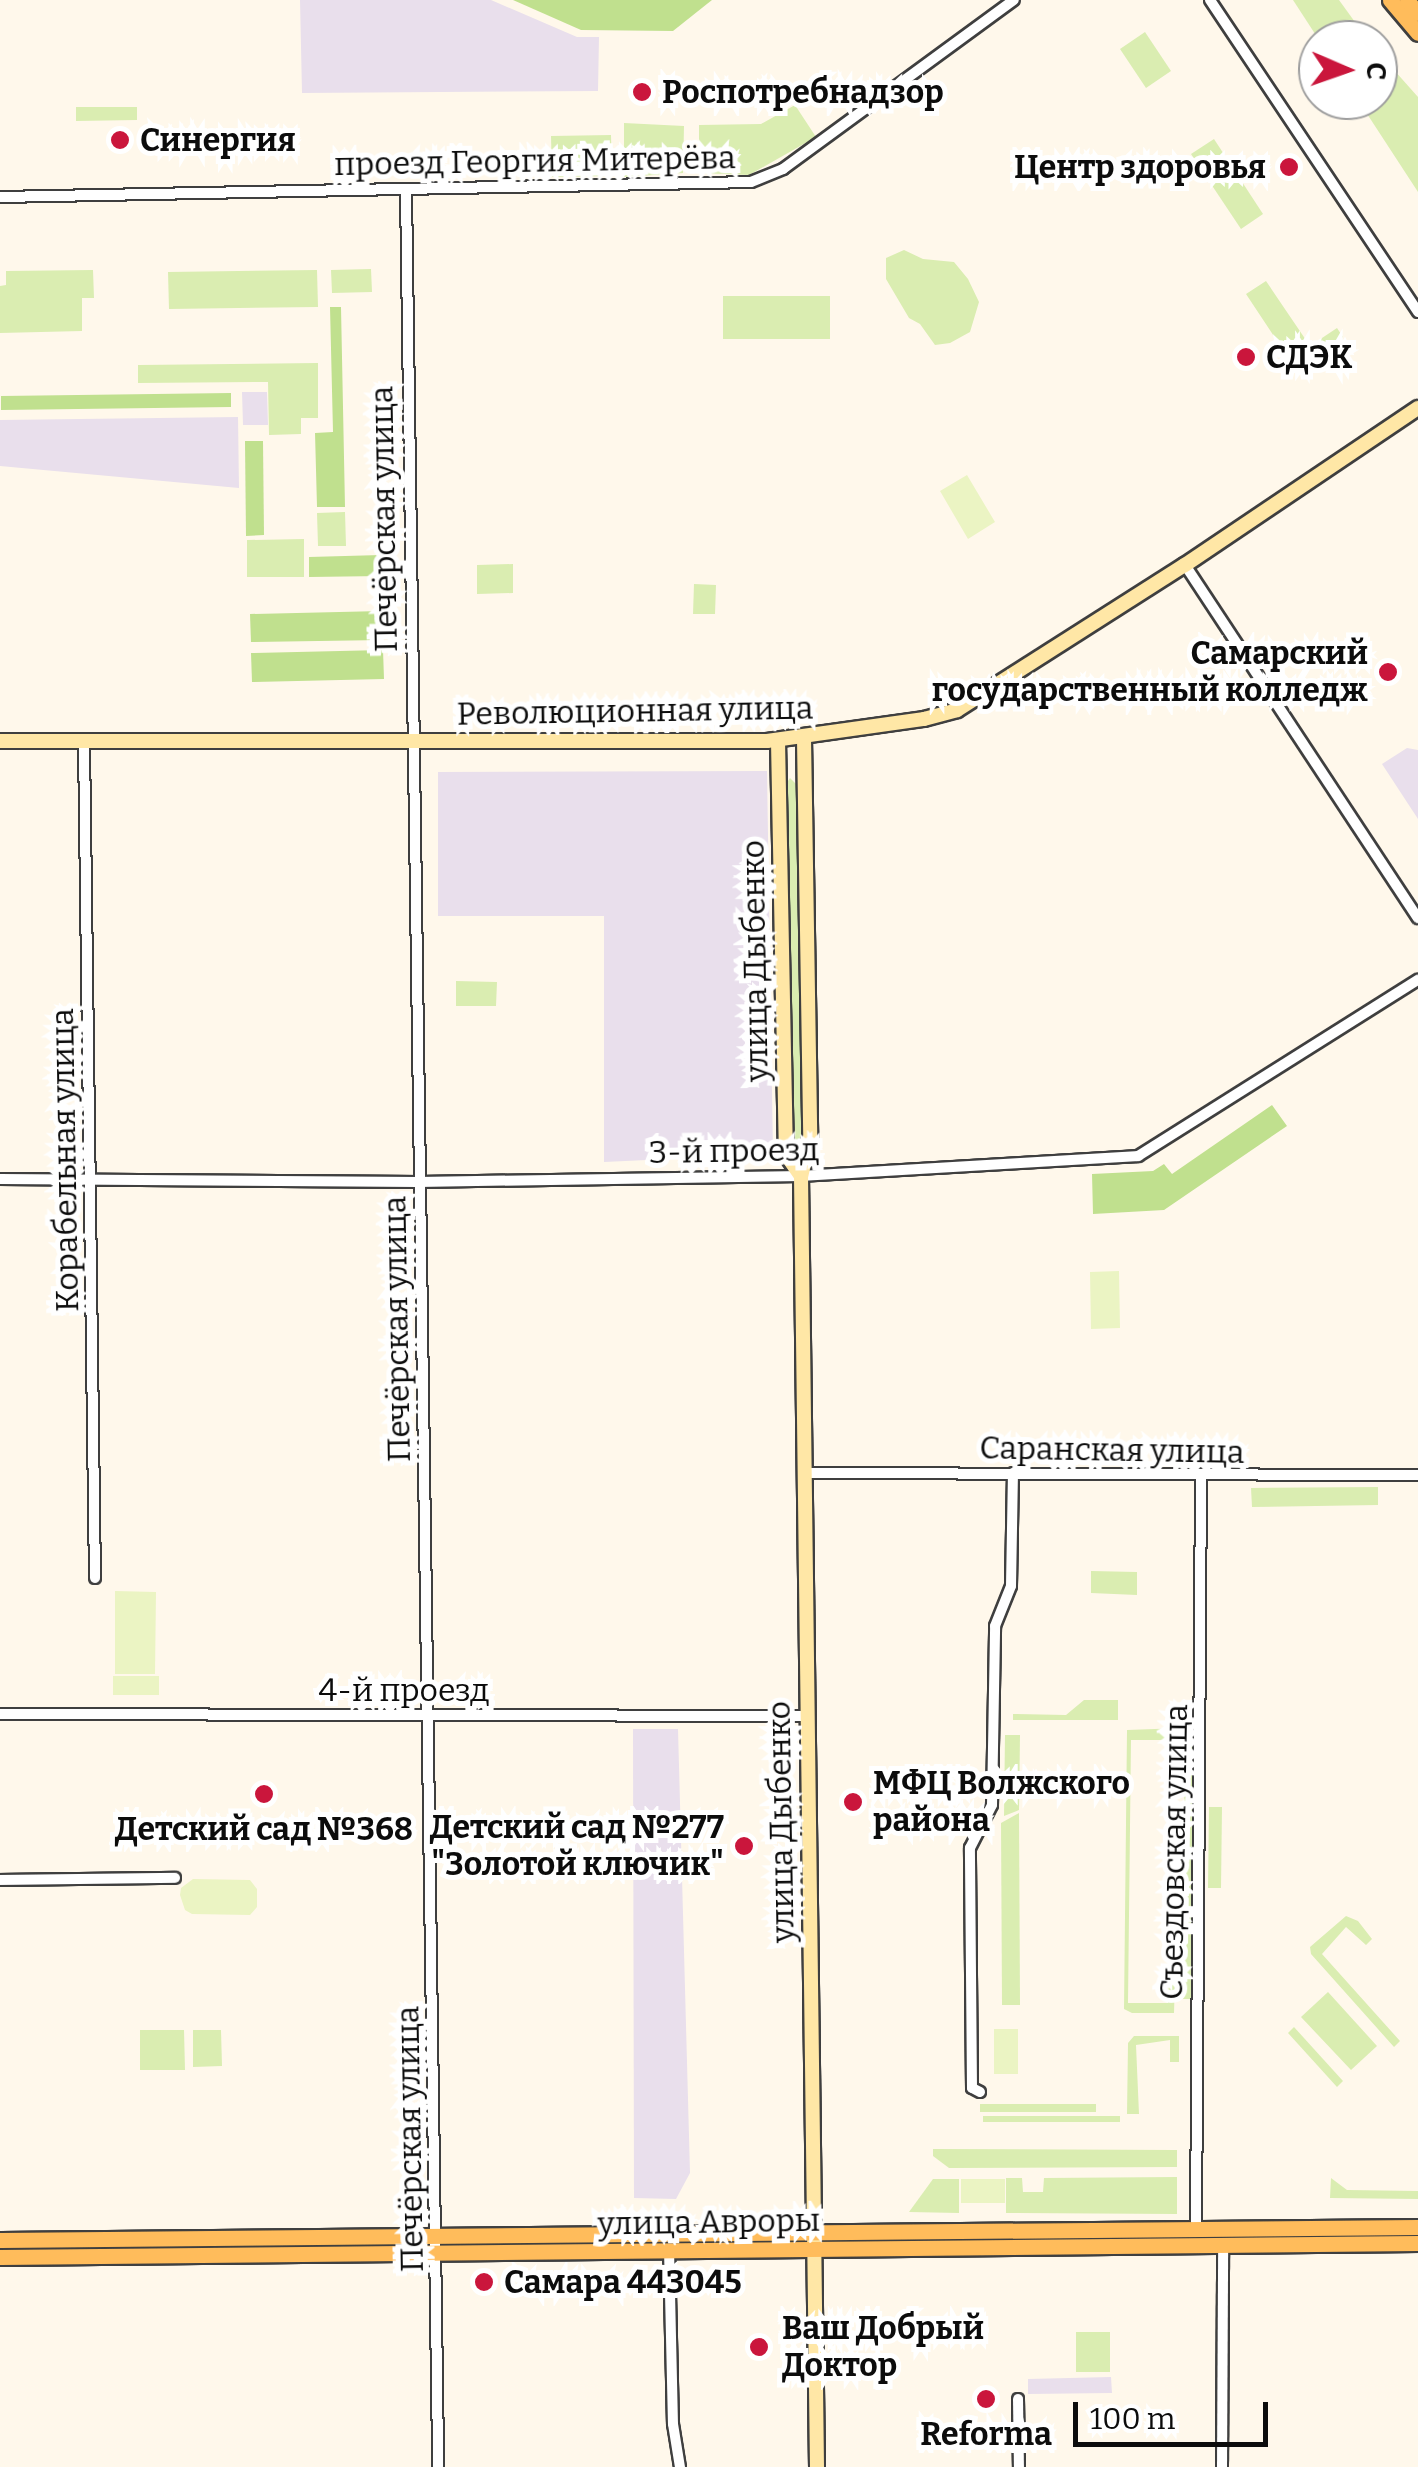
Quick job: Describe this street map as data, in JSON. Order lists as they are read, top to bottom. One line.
{"streets":{"main road":["Революционная улица","улица Дыбенко","улица Авроры"],"street":["проезд Георгия Митерёва","Печёрская улица","3-й проезд","Корабельная улица","Саранская улица","4-й проезд","Съездовская улица"]},"crossings":[["проезд Георгия Митерёва","Печёрская улица"],["Печёрская улица","Революционная улица"],["Печёрская улица","3-й проезд"],["Печёрская улица","4-й проезд"],["Печёрская улица","улица Авроры"],["Революционная улица","улица Дыбенко"],["Революционная улица","Корабельная улица"],["улица Дыбенко","3-й проезд"],["улица Дыбенко","Саранская улица"],["улица Дыбенко","4-й проезд"],["улица Дыбенко","улица Авроры"],["3-й проезд","Корабельная улица"],["Саранская улица","Съездовская улица"],["Съездовская улица","улица Авроры"]],"places":["Роспотребнадзор","Синергия","Центр здоровья","СДЭК","Самарский государственный колледж","Детский сад №368","МФЦ Волжского района","Детский сад №277 \"Золотой ключик\"","Самара 443045","Ваш Добрый Доктор","Reforma"],"scale_bar":"100 m","north":"right"}
